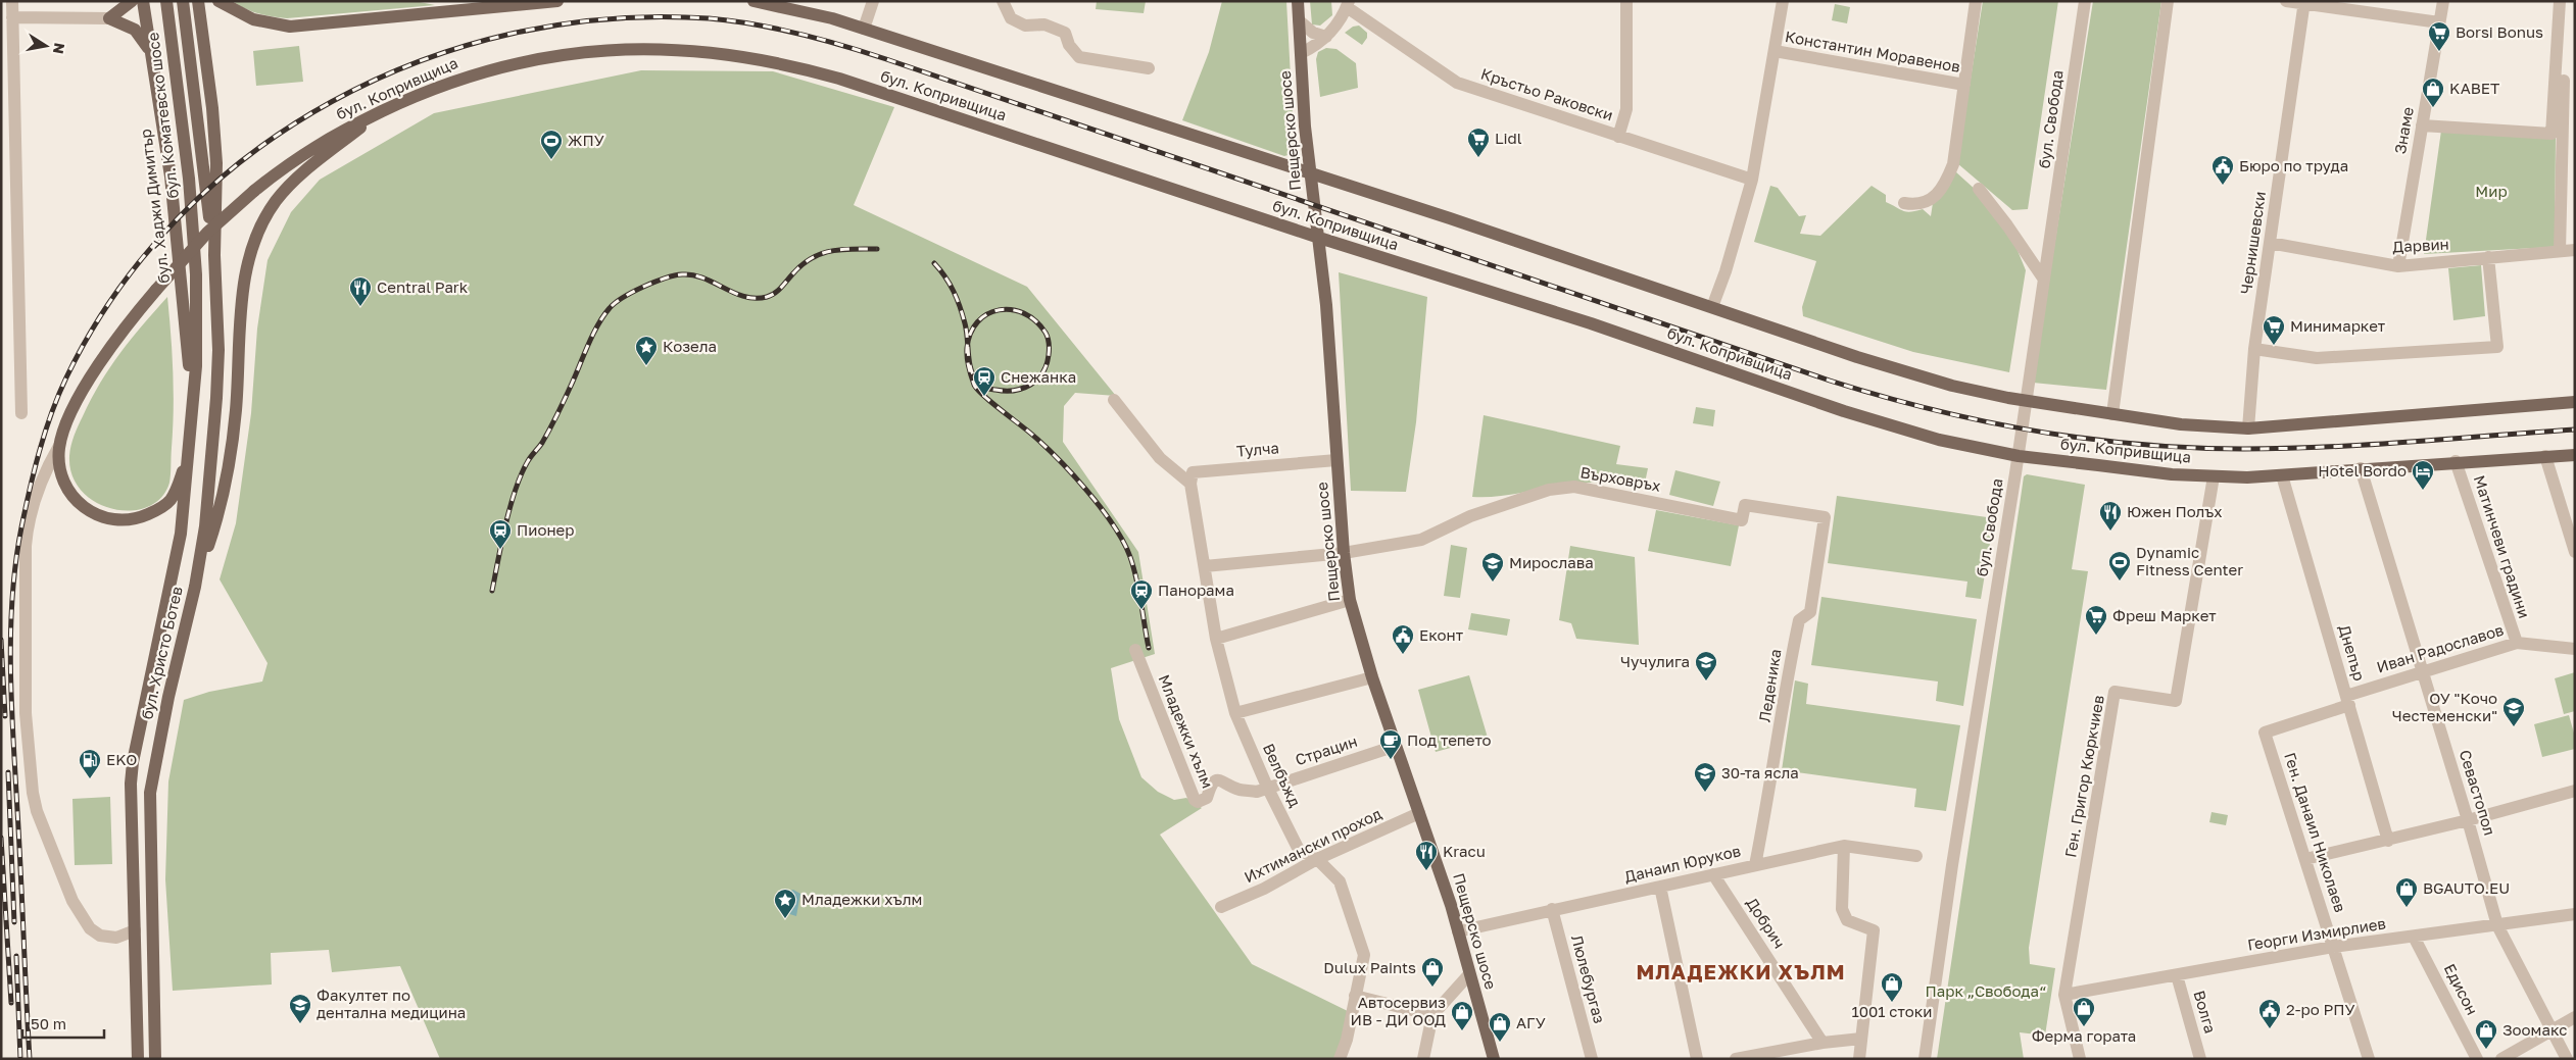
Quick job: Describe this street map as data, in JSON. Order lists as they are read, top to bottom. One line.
{"streets":{"main road":["бул. Копривщица","бул. Коматевско шосе","Пещерско шосе","бул. Хаджи Димитър","бул. Христо Ботев"],"street":["Константин Моравенов","Кръстьо Раковски","бул. Свобода","Знаме","Чернишевски","Дарвин","Тулча","Върховръх","Матинчеви градини","Иван Радославов","Днепър","Леденика","Младежки хълм","Страцин","Велбъжд","Ген. Григор Кюркчиев","Севастопол","Ген. Данаил Николаев","Ихтимански проход","Данаил Юруков","Добрич","Георги Измирлиев","Люлебургаз","Едисон","Волга"]},"crossings":[["бул. Копривщица","бул. Свобода"],["бул. Копривщица","Пещерско шосе"],["бул. Копривщица","Чернишевски"],["бул. Копривщица","Матинчеви градини"],["бул. Копривщица","Днепър"],["бул. Копривщица","Ген. Григор Кюркчиев"],["бул. Копривщица","Севастопол"],["бул. Коматевско шосе","бул. Хаджи Димитър"],["бул. Коматевско шосе","бул. Христо Ботев"],["Пещерско шосе","Тулча"],["Пещерско шосе","Върховръх"],["Пещерско шосе","Страцин"],["Пещерско шосе","Ихтимански проход"],["Пещерско шосе","Данаил Юруков"],["Знаме","Дарвин"],["бул. Хаджи Димитър","бул. Христо Ботев"],["Чернишевски","Дарвин"],["Тулча","Велбъжд"],["Върховръх","Леденика"],["Матинчеви градини","Иван Радославов"],["Иван Радославов","Днепър"],["Иван Радославов","Севастопол"],["Иван Радославов","Ген. Данаил Николаев"],["Леденика","Данаил Юруков"],["Младежки хълм","Страцин"],["Младежки хълм","Велбъжд"],["Страцин","Велбъжд"],["Велбъжд","Ихтимански проход"],["Ген. Григор Кюркчиев","Георги Измирлиев"],["Севастопол","Георги Измирлиев"],["Ген. Данаил Николаев","Георги Измирлиев"],["Данаил Юруков","Добрич"],["Данаил Юруков","Люлебургаз"],["Георги Измирлиев","Едисон"],["Георги Измирлиев","Волга"]],"districts":["МЛАДЕЖКИ ХЪЛМ"],"parks":["Мир","Парк „Свобода“"],"places":{"supermarket":["Borsi Bonus","Lidl","Минимаркет","Фреш Маркет"],"shop":["KABET","BGAUTO.EU","Dulux Paints","1001 стоки","Ферма гората","Автосервиз ИВ - ДИ ООД","АГУ","Зоомакс"],"sports":["ЖПУ","Dynamic Fitness Center"],"public building":["Бюро по труда","Еконт","2-ро РПУ"],"restaurant":["Central Park","Южен Полъх","Kracu"],"place":["Козела","Младежки хълм"],"station":["Снежанка","Пионер","Панорама"],"hotel":["Hotel Bordo"],"school or university":["Мирослава","Чучулига","ОУ \"Кочо Честеменски\"","30-та ясла","Факултет по дентална медицина"],"cafe":["Под тепето"],"fuel station":["EKO"]},"scale_bar":"50 m","north":"right"}
